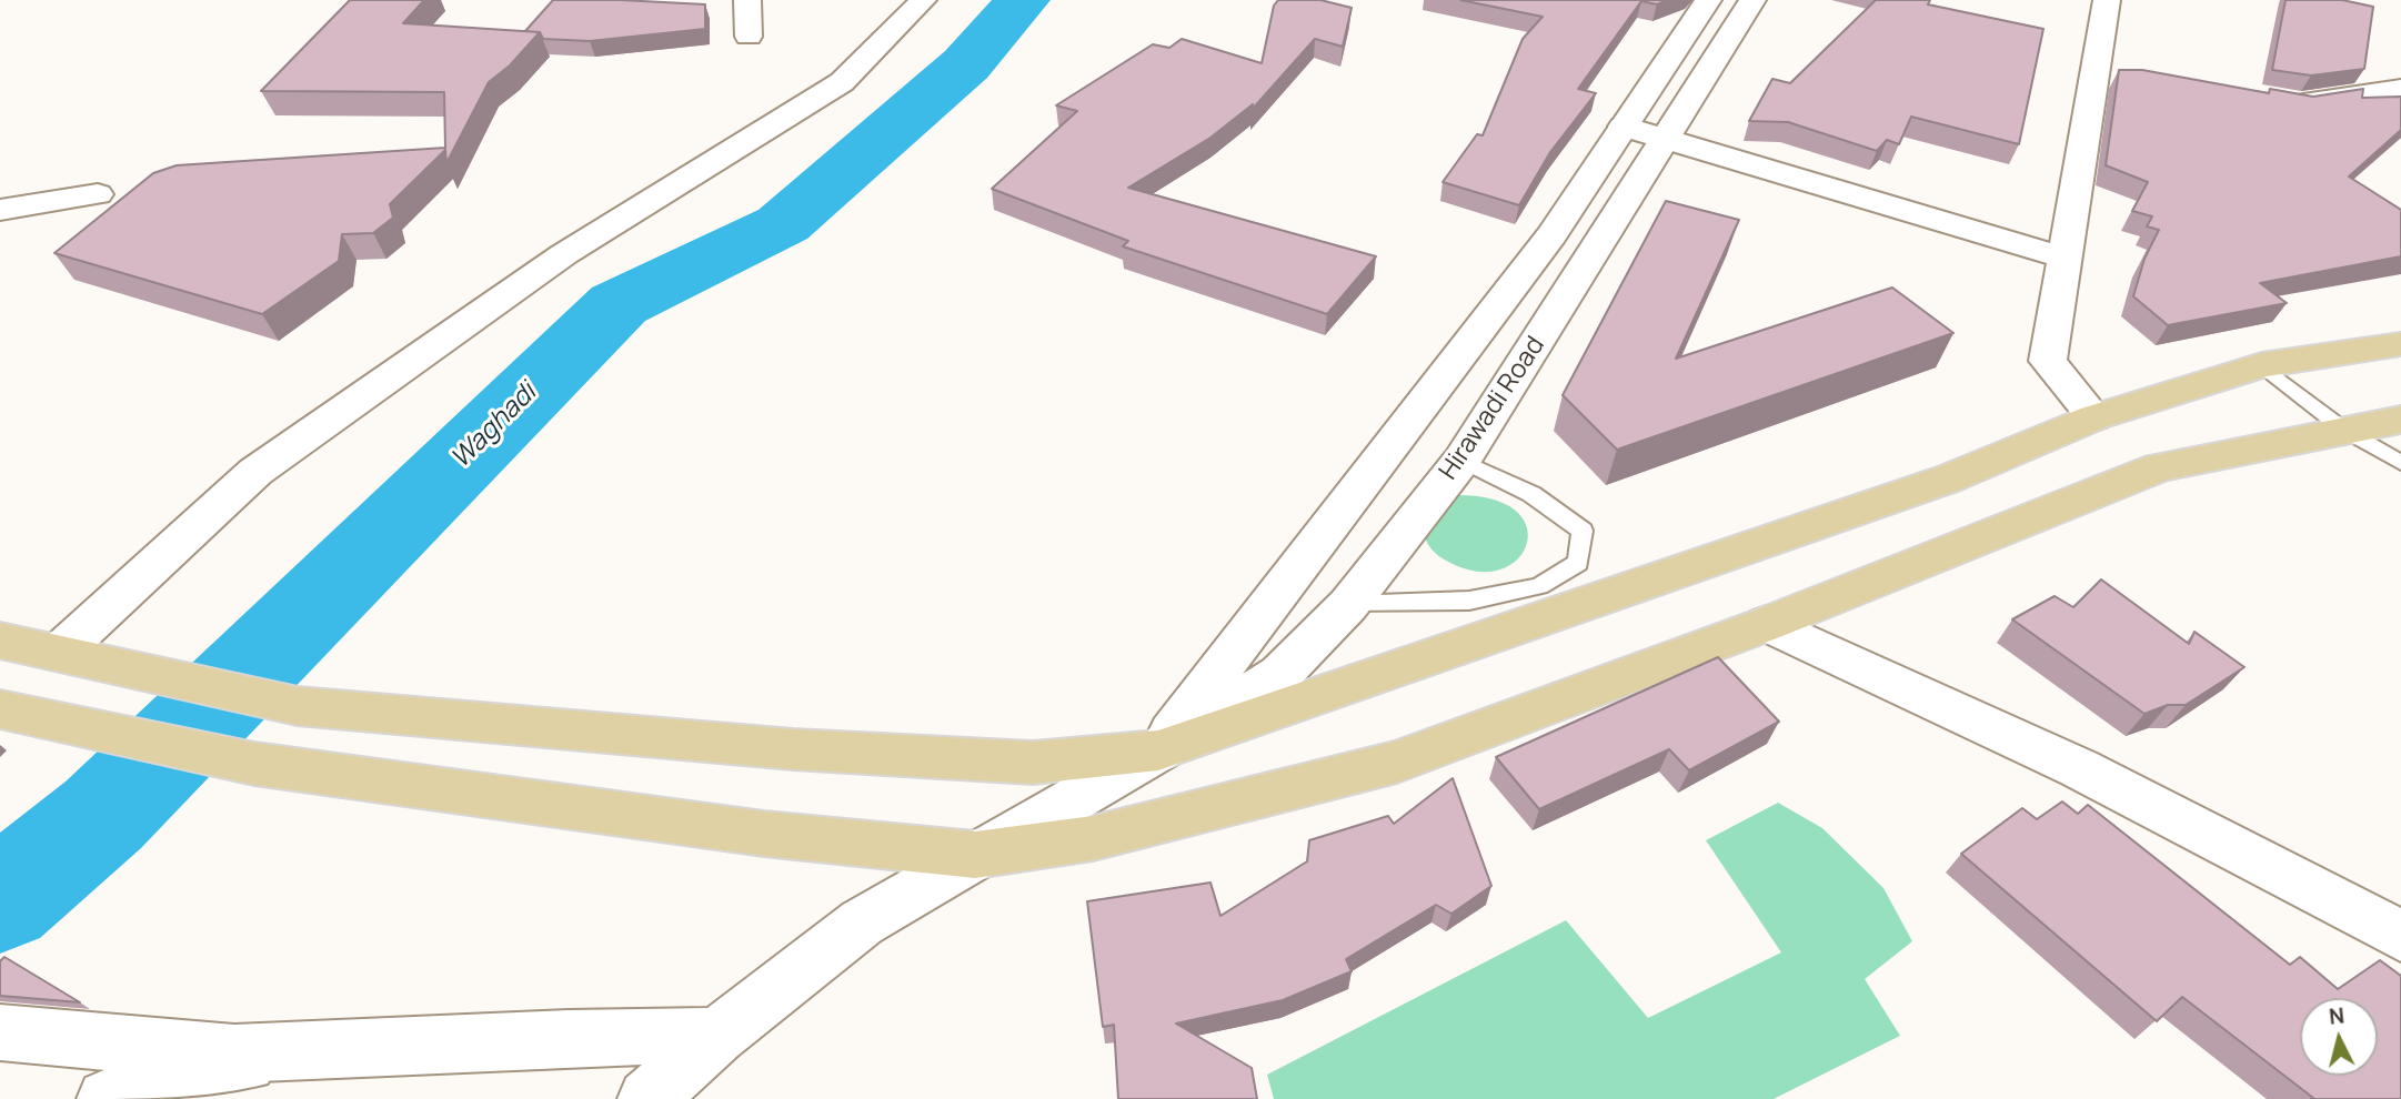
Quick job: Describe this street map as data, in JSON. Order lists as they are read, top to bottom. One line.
{"streets":{"street":["Hirawadi Road"]},"water":["Waghadi"],"north":"top"}
